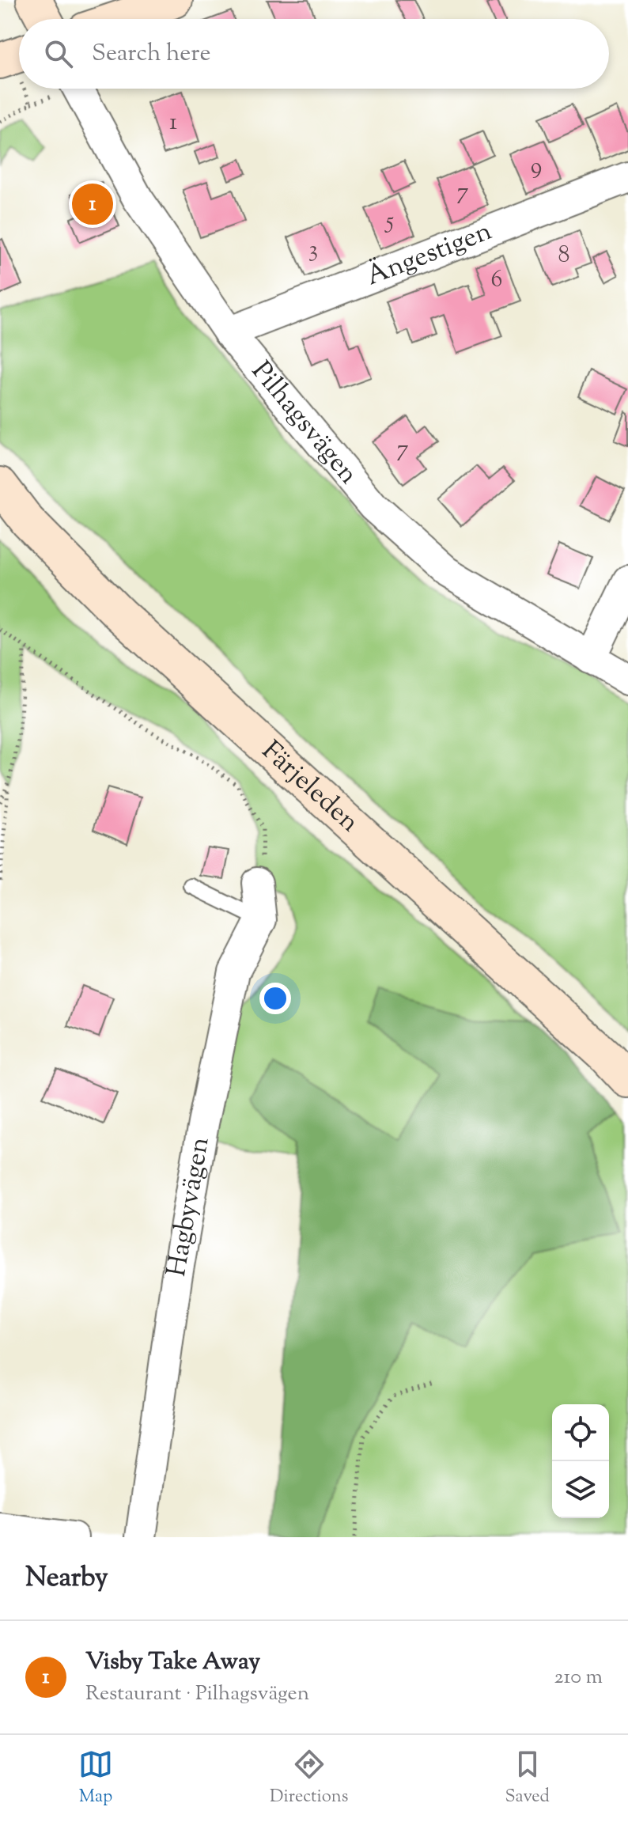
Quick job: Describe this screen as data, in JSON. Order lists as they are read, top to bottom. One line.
{"streets":{"main road":["Färjeleden"],"street":["Ängestigen","Pilhagsvägen","Hagbyvägen"]},"crossings":[["Ängestigen","Pilhagsvägen"]],"house_numbers":["1","9","7","5","3","8","6","7"],"page":{"search":"Search here","pins":"1","heading":"Nearby","list":[{"mark":"1","name":"Visby Take Away","note":"Restaurant · Pilhagsvägen","value":"210 m"}],"nav":["Map","Directions","Saved"]}}
